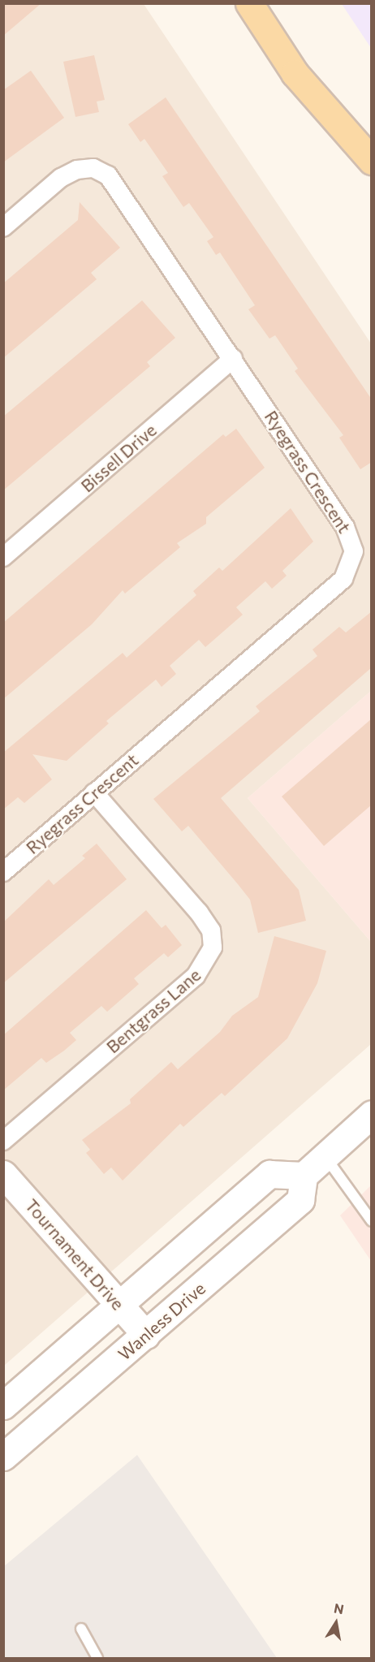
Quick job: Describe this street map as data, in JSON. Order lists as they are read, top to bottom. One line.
{"streets":{"main road":["Tournament Drive","Wanless Drive"],"street":["Bissell Drive","Ryegrass Crescent","Bentgrass Lane"]},"crossings":[["Bissell Drive","Ryegrass Crescent"],["Ryegrass Crescent","Bentgrass Lane"],["Tournament Drive","Wanless Drive"]],"north":"top"}
